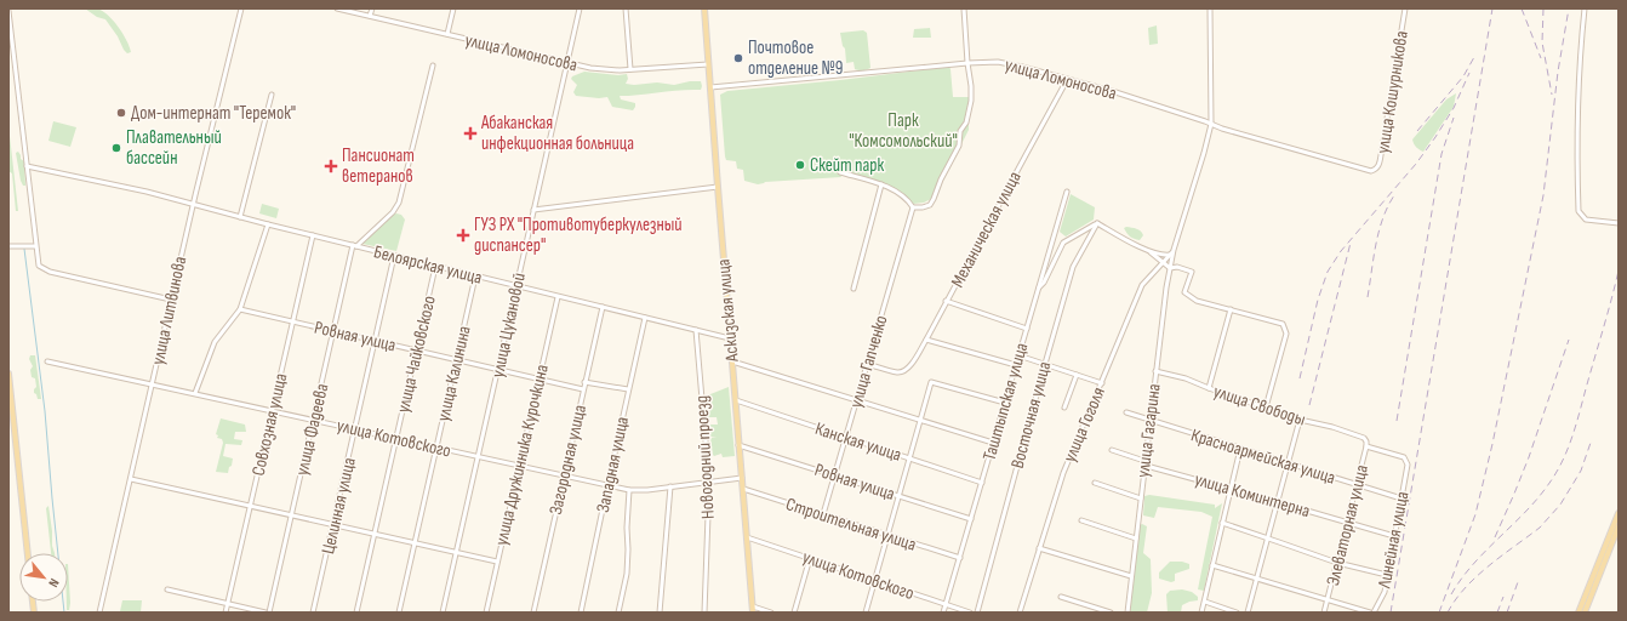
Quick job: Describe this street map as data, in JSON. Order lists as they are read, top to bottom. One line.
{"streets":{"main road":["Аскизская улица"],"street":["улица Ломоносова","улица Кошурникова","Механическая улица","Белоярская улица","улица Литвинова","улица Цукановой","Ровная улица","улица Чайковского","улица Гапченко","улица Калинина","Таштыпская улица","улица Свободы","Восточная улица","Совхозная улица","улица Гоголя","улица Фадеева","улица Гагарина","улица Котовского","Канская улица","улица Дружинника Курочкина","Красноармейская улица","Новогодний проезд","Загородная улица","Западная улица","улица Коминтерна","Целинная улица","Строительная улица","Элеваторная улица","Линейная улица"]},"crossings":[["улица Ломоносова","улица Кошурникова"],["улица Ломоносова","Механическая улица"],["улица Ломоносова","Аскизская улица"],["улица Ломоносова","улица Цукановой"],["улица Ломоносова","улица Гагарина"],["Механическая улица","улица Гапченко"],["Белоярская улица","улица Литвинова"],["Белоярская улица","Аскизская улица"],["Белоярская улица","улица Цукановой"],["Белоярская улица","улица Чайковского"],["Белоярская улица","улица Калинина"],["Белоярская улица","Совхозная улица"],["Белоярская улица","улица Фадеева"],["Белоярская улица","улица Дружинника Курочкина"],["Белоярская улица","Новогодний проезд"],["Белоярская улица","Загородная улица"],["Белоярская улица","Западная улица"],["Белоярская улица","Целинная улица"],["улица Литвинова","улица Котовского"],["Аскизская улица","Ровная улица"],["Аскизская улица","улица Котовского"],["Аскизская улица","Канская улица"],["Аскизская улица","Строительная улица"],["улица Цукановой","Ровная улица"],["улица Цукановой","улица Котовского"],["Ровная улица","улица Чайковского"],["Ровная улица","улица Гапченко"],["Ровная улица","улица Калинина"],["Ровная улица","Таштыпская улица"],["Ровная улица","Совхозная улица"],["Ровная улица","улица Фадеева"],["Ровная улица","улица Дружинника Курочкина"],["Ровная улица","Загородная улица"],["Ровная улица","Целинная улица"],["улица Чайковского","улица Котовского"],["улица Гапченко","Канская улица"],["улица Гапченко","Строительная улица"],["улица Калинина","улица Котовского"],["Таштыпская улица","улица Котовского"],["Таштыпская улица","Канская улица"],["Таштыпская улица","Строительная улица"],["улица Свободы","улица Гагарина"],["улица Свободы","Элеваторная улица"],["Совхозная улица","улица Котовского"],["улица Гоголя","улица Гагарина"],["улица Фадеева","улица Котовского"],["улица Гагарина","Красноармейская улица"],["улица Гагарина","улица Коминтерна"],["улица Котовского","улица Дружинника Курочкина"],["улица Котовского","Новогодний проезд"],["улица Котовского","Загородная улица"],["улица Котовского","Западная улица"],["улица Котовского","Целинная улица"],["Красноармейская улица","Элеваторная улица"],["Красноармейская улица","Линейная улица"],["улица Коминтерна","Элеваторная улица"],["улица Коминтерна","Линейная улица"],["Элеваторная улица","Линейная улица"]],"parks":["Парк \"Комсомольский\""],"places":{"other":["Почтовое отделение №9","Дом-интернат \"Теремок\"","Плавательный бассейн","Скейт парк"],"health":["Абаканская инфекционная больница","Пансионат ветеранов","ГУЗ РХ \"Противотуберкулезный диспансер\""]},"north":"bottom right"}
